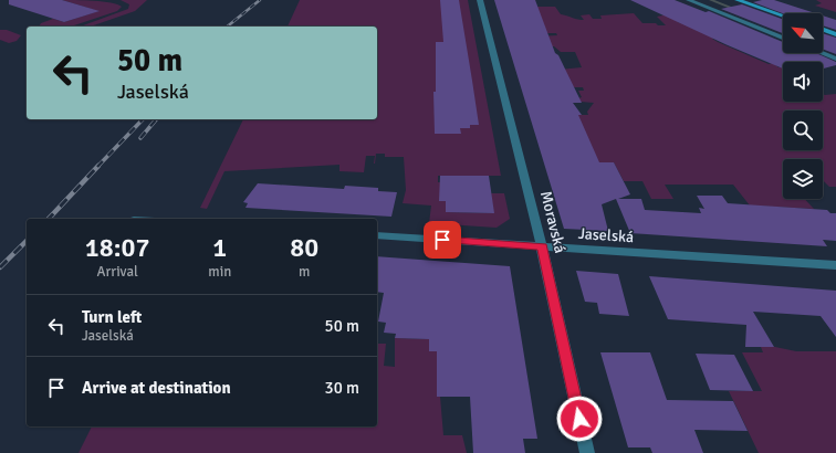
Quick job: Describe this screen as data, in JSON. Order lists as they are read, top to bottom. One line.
{"streets":{"street":["Moravská","Jaselská"]},"crossings":[["Moravská","Jaselská"]],"north":"top left","page":{"turn":["50 m","Jaselská"],"eta":["18:07","Arrival","1","min","80","m"],"list":[{"name":"Turn left","note":"Jaselská","value":"50 m"},{"name":"Arrive at destination","value":"30 m"}]}}
